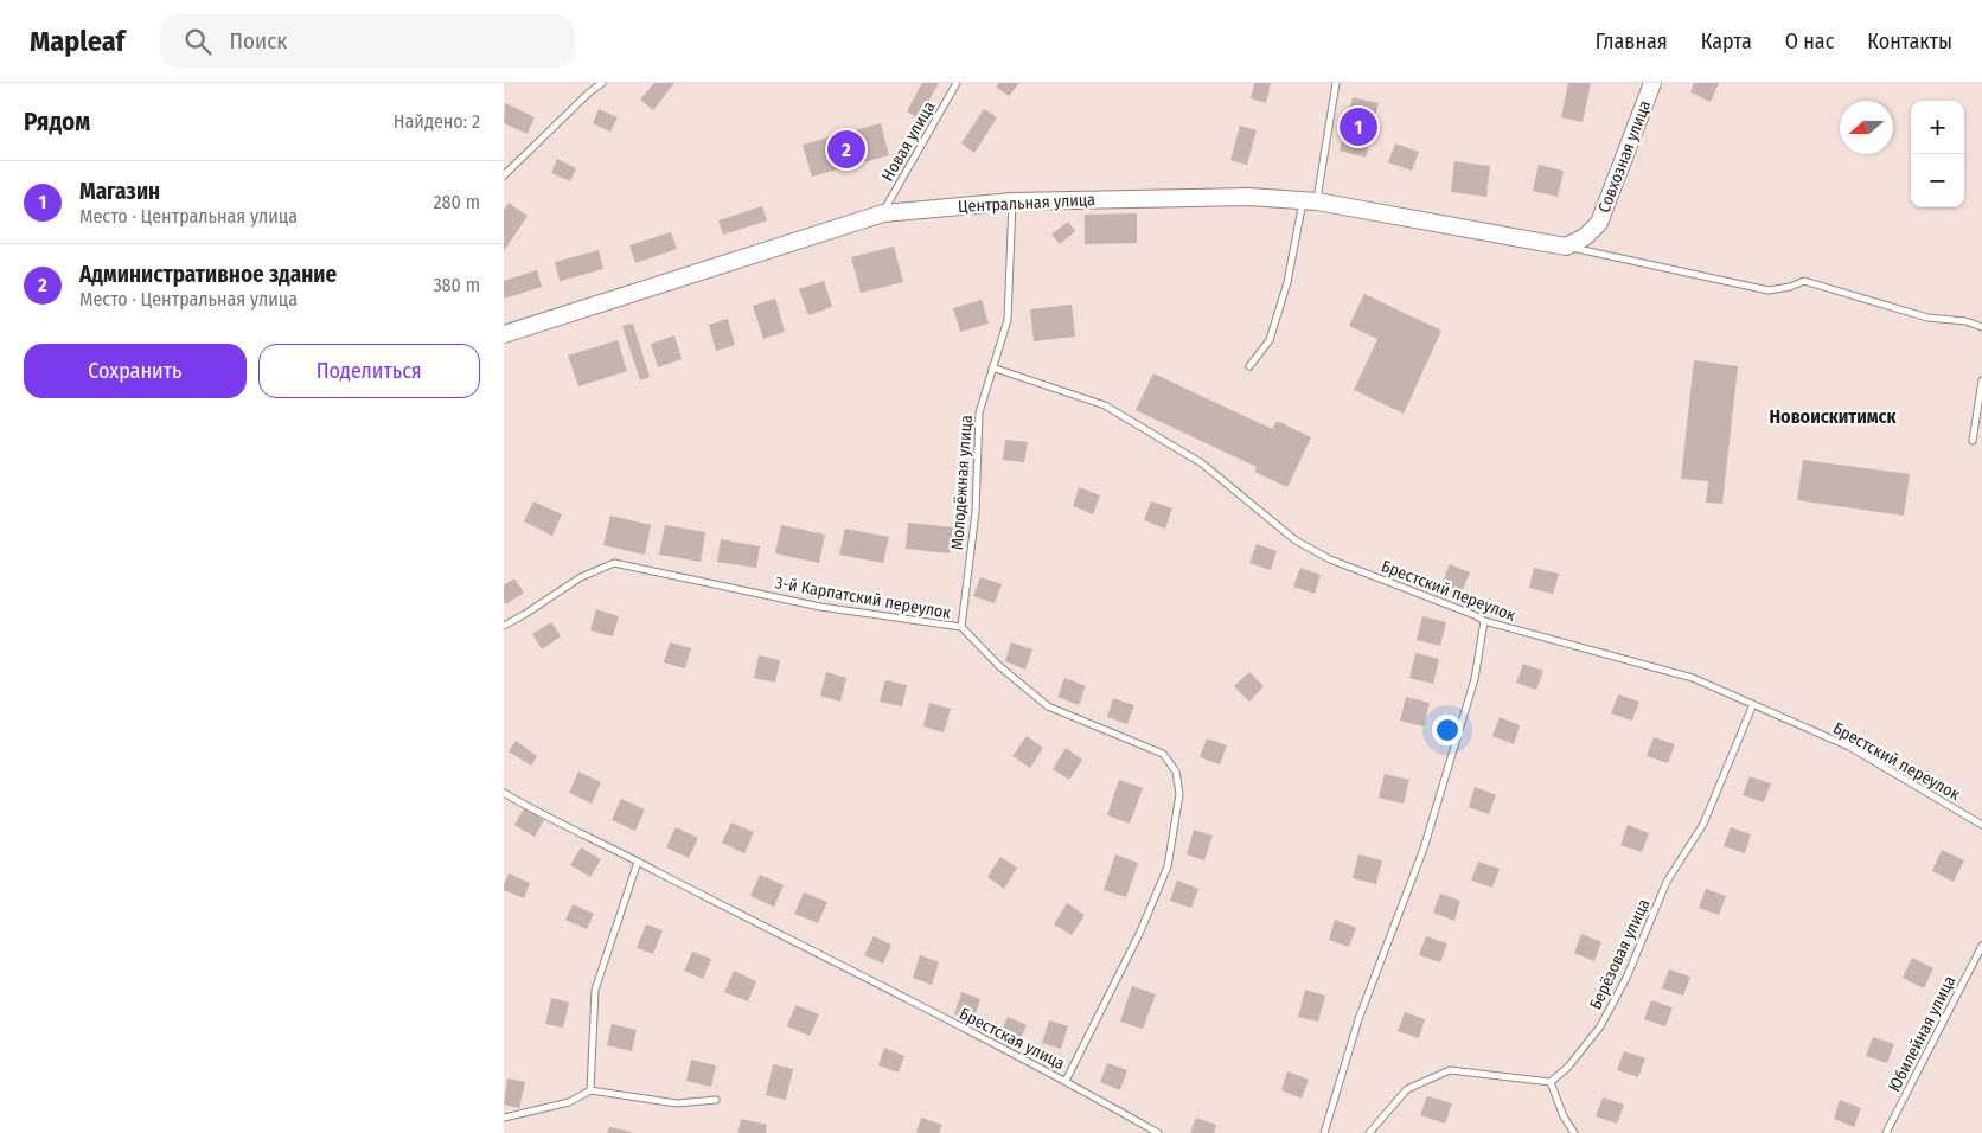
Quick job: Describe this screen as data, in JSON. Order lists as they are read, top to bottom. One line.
{"streets":{"street":["Совхозная улица","Центральная улица"],"lane":["Новая улица","Молодёжная улица","Брестский переулок","3-й Карпатский переулок","Берёзовая улица","Юбилейная улица","Брестская улица"]},"crossings":[["Новая улица","Центральная улица"],["Совхозная улица","Центральная улица"],["Центральная улица","Молодёжная улица"],["Молодёжная улица","Брестский переулок"],["Молодёжная улица","3-й Карпатский переулок"],["Брестский переулок","Берёзовая улица"],["3-й Карпатский переулок","Брестская улица"]],"districts":["Новоискитимск"],"north":"left","page":{"header":"Mapleaf","search":"Поиск","nav":["Главная","Карта","О нас","Контакты"],"heading":["Рядом","Найдено: 2"],"map_buttons":["+","−"],"pins":["1","2"],"list":[{"mark":"1","name":"Магазин","note":"Место · Центральная улица","value":"280 m"},{"mark":"2","name":"Административное здание","note":"Место · Центральная улица","value":"380 m"}],"buttons":["Сохранить","Поделиться"]}}
